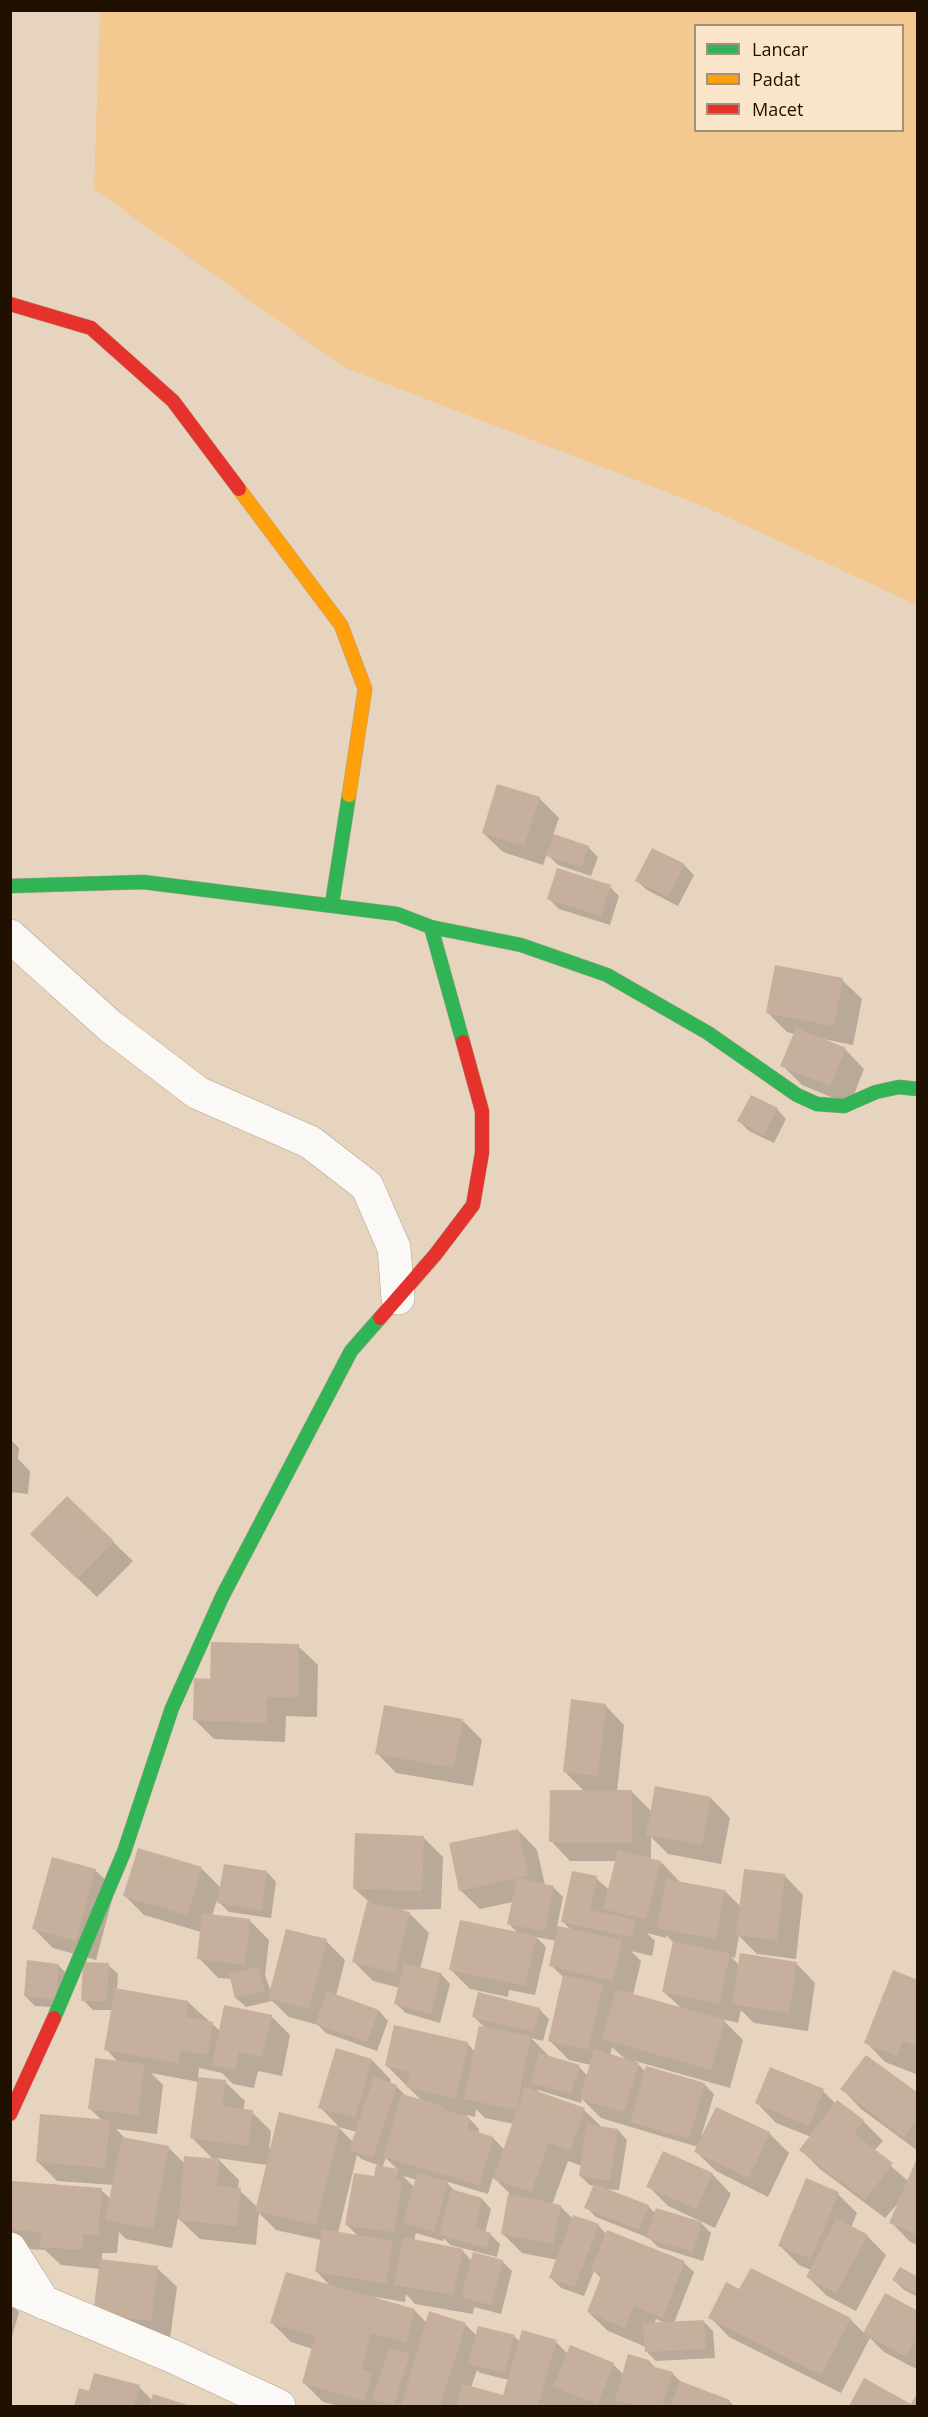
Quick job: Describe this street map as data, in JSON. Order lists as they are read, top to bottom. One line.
{"legend":["Lancar","Padat","Macet"]}
